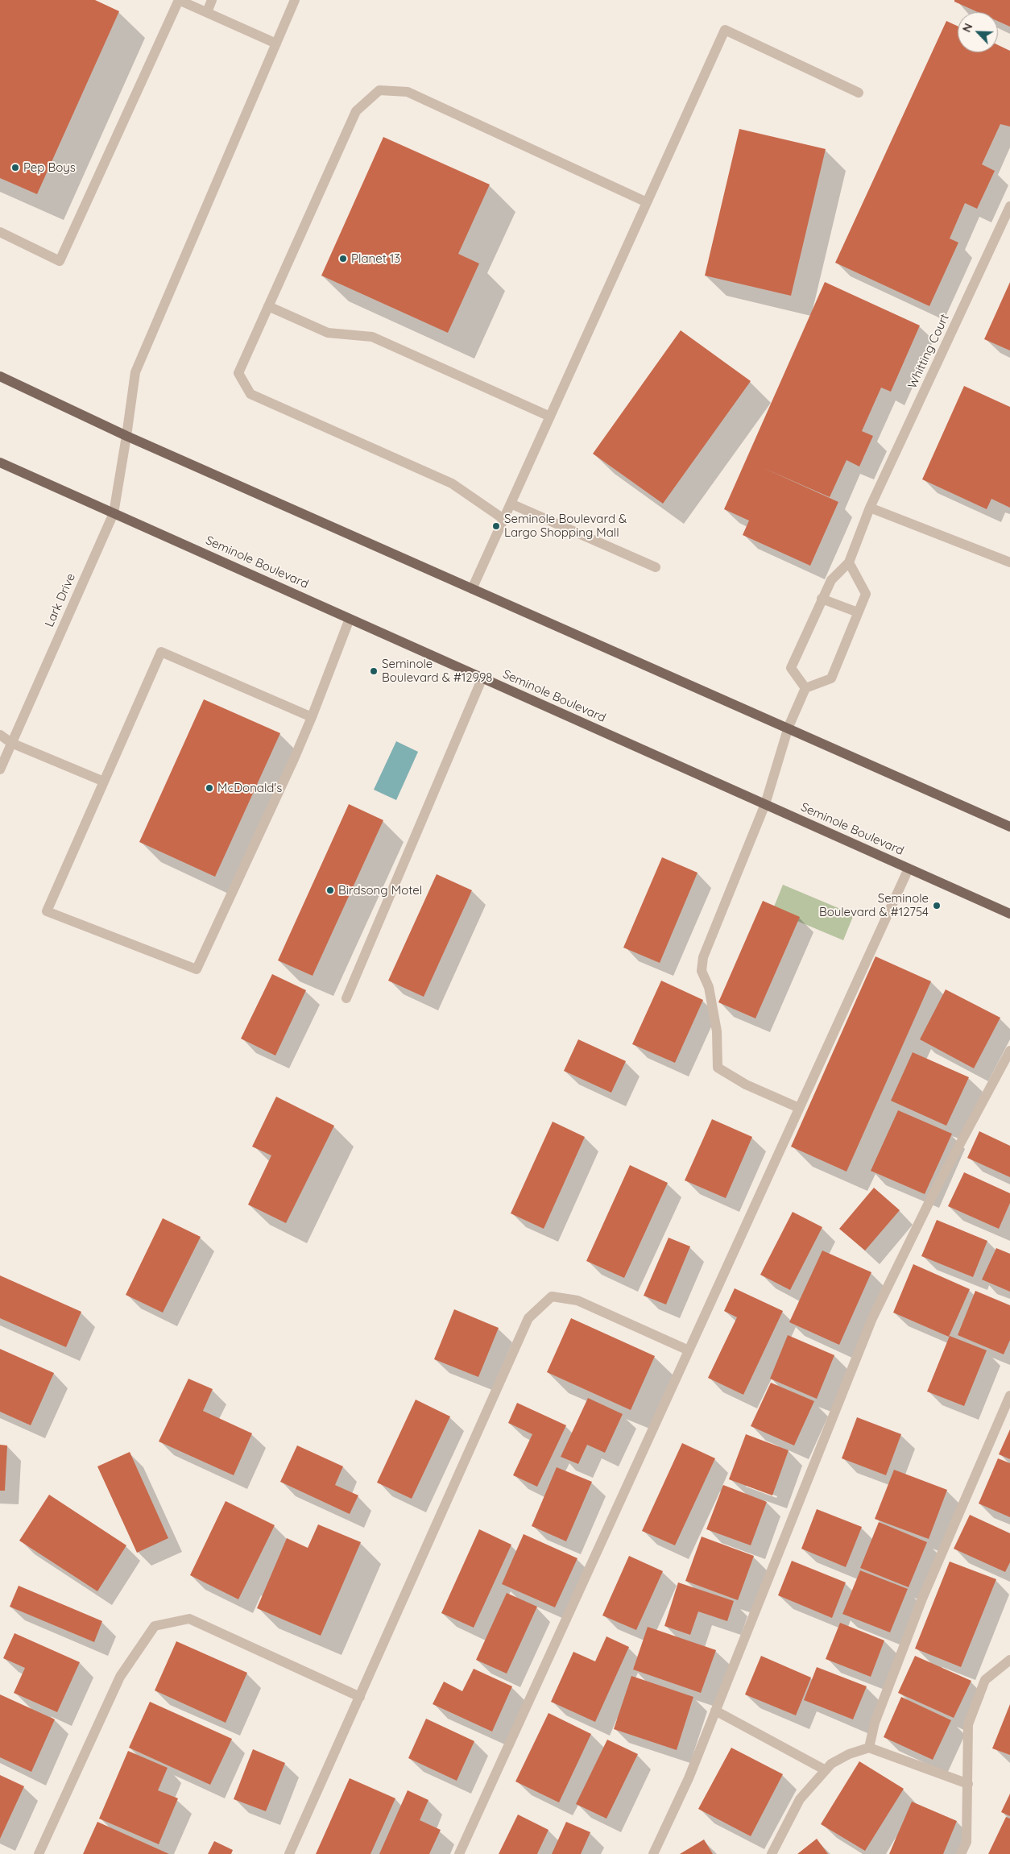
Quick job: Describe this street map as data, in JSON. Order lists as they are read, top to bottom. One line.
{"streets":{"main road":["Seminole Boulevard"],"street":["Whitting Court","Lark Drive"]},"crossings":[["Seminole Boulevard","Lark Drive"]],"places":["Pep Boys","Planet 13","Seminole Boulevard & Largo Shopping Mall","Seminole Boulevard & #12998","McDonald's","Birdsong Motel","Seminole Boulevard & #12754"],"north":"top left"}
